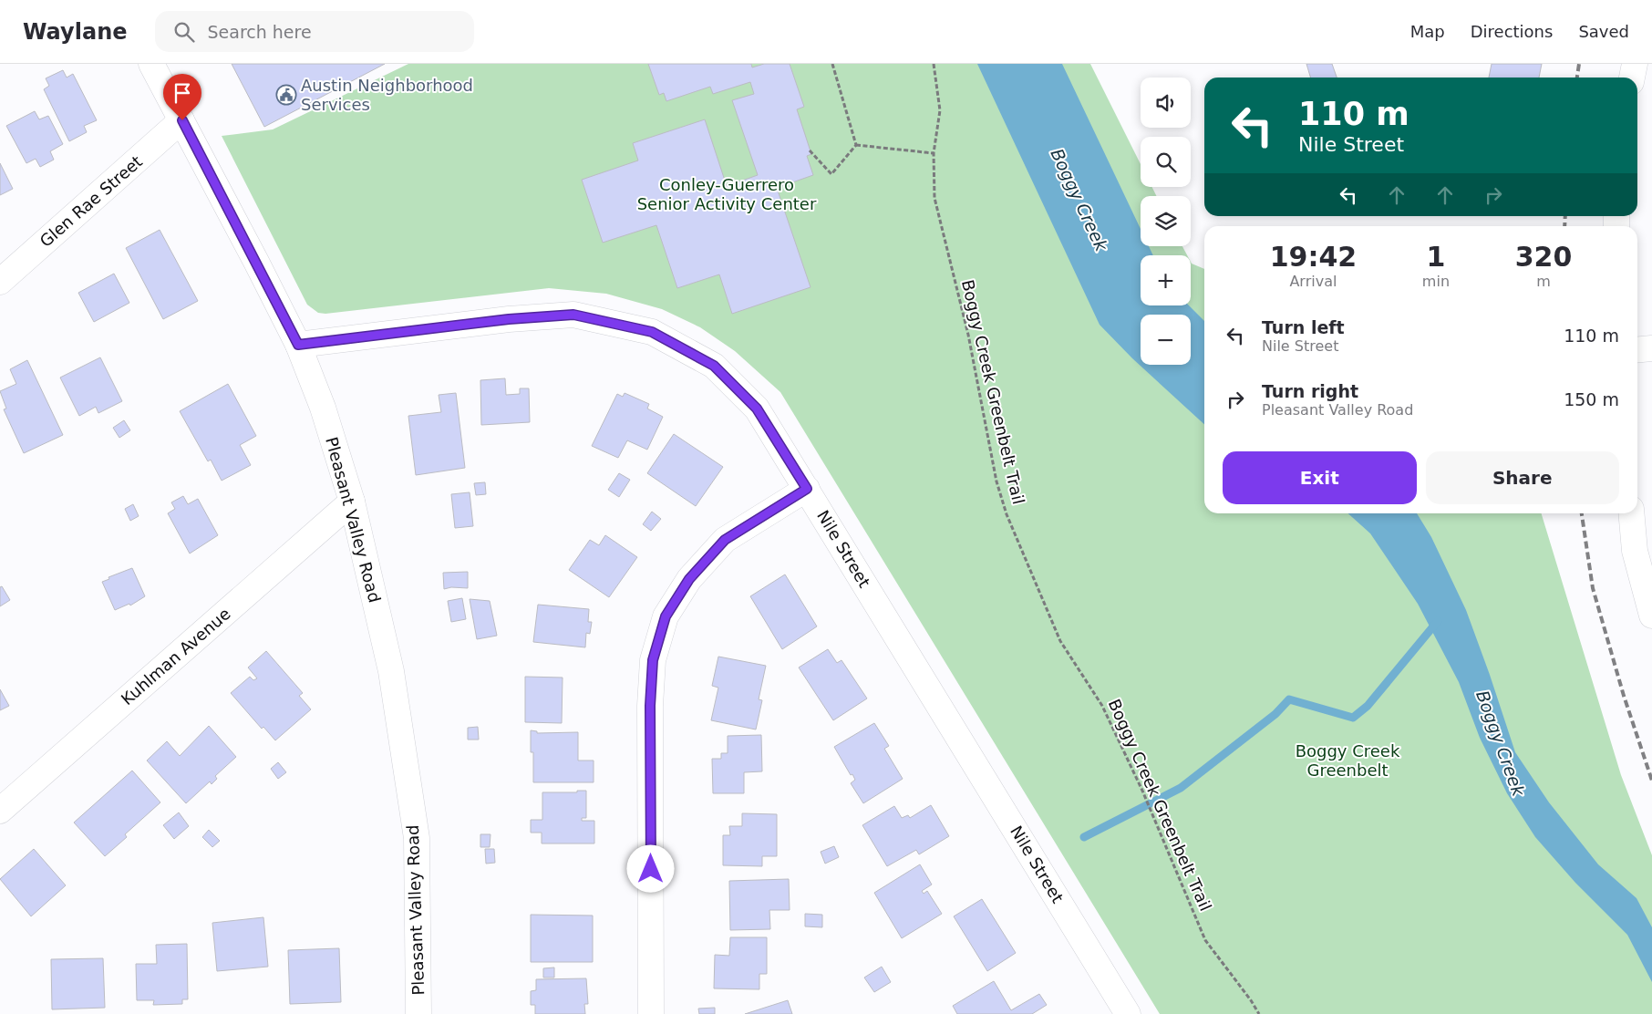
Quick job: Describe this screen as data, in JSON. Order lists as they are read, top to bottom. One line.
{"streets":{"street":["Glen Rae Street","Pleasant Valley Road","Nile Street","Kuhlman Avenue"],"path":["Boggy Creek Greenbelt Trail"]},"crossings":[["Glen Rae Street","Pleasant Valley Road"],["Pleasant Valley Road","Nile Street"],["Pleasant Valley Road","Kuhlman Avenue"]],"water":["Boggy Creek"],"parks":["Conley-Guerrero Senior Activity Center","Boggy Creek Greenbelt"],"places":{"public building":["Austin Neighborhood Services"]},"page":{"header":"Waylane","search":"Search here","nav":["Map","Directions","Saved"],"map_buttons":["+","−"],"turn":["110 m","Nile Street"],"eta":["19:42","Arrival","1","min","320","m"],"list":[{"name":"Turn left","note":"Nile Street","value":"110 m"},{"name":"Turn right","note":"Pleasant Valley Road","value":"150 m"}],"buttons":["Exit","Share"]}}
